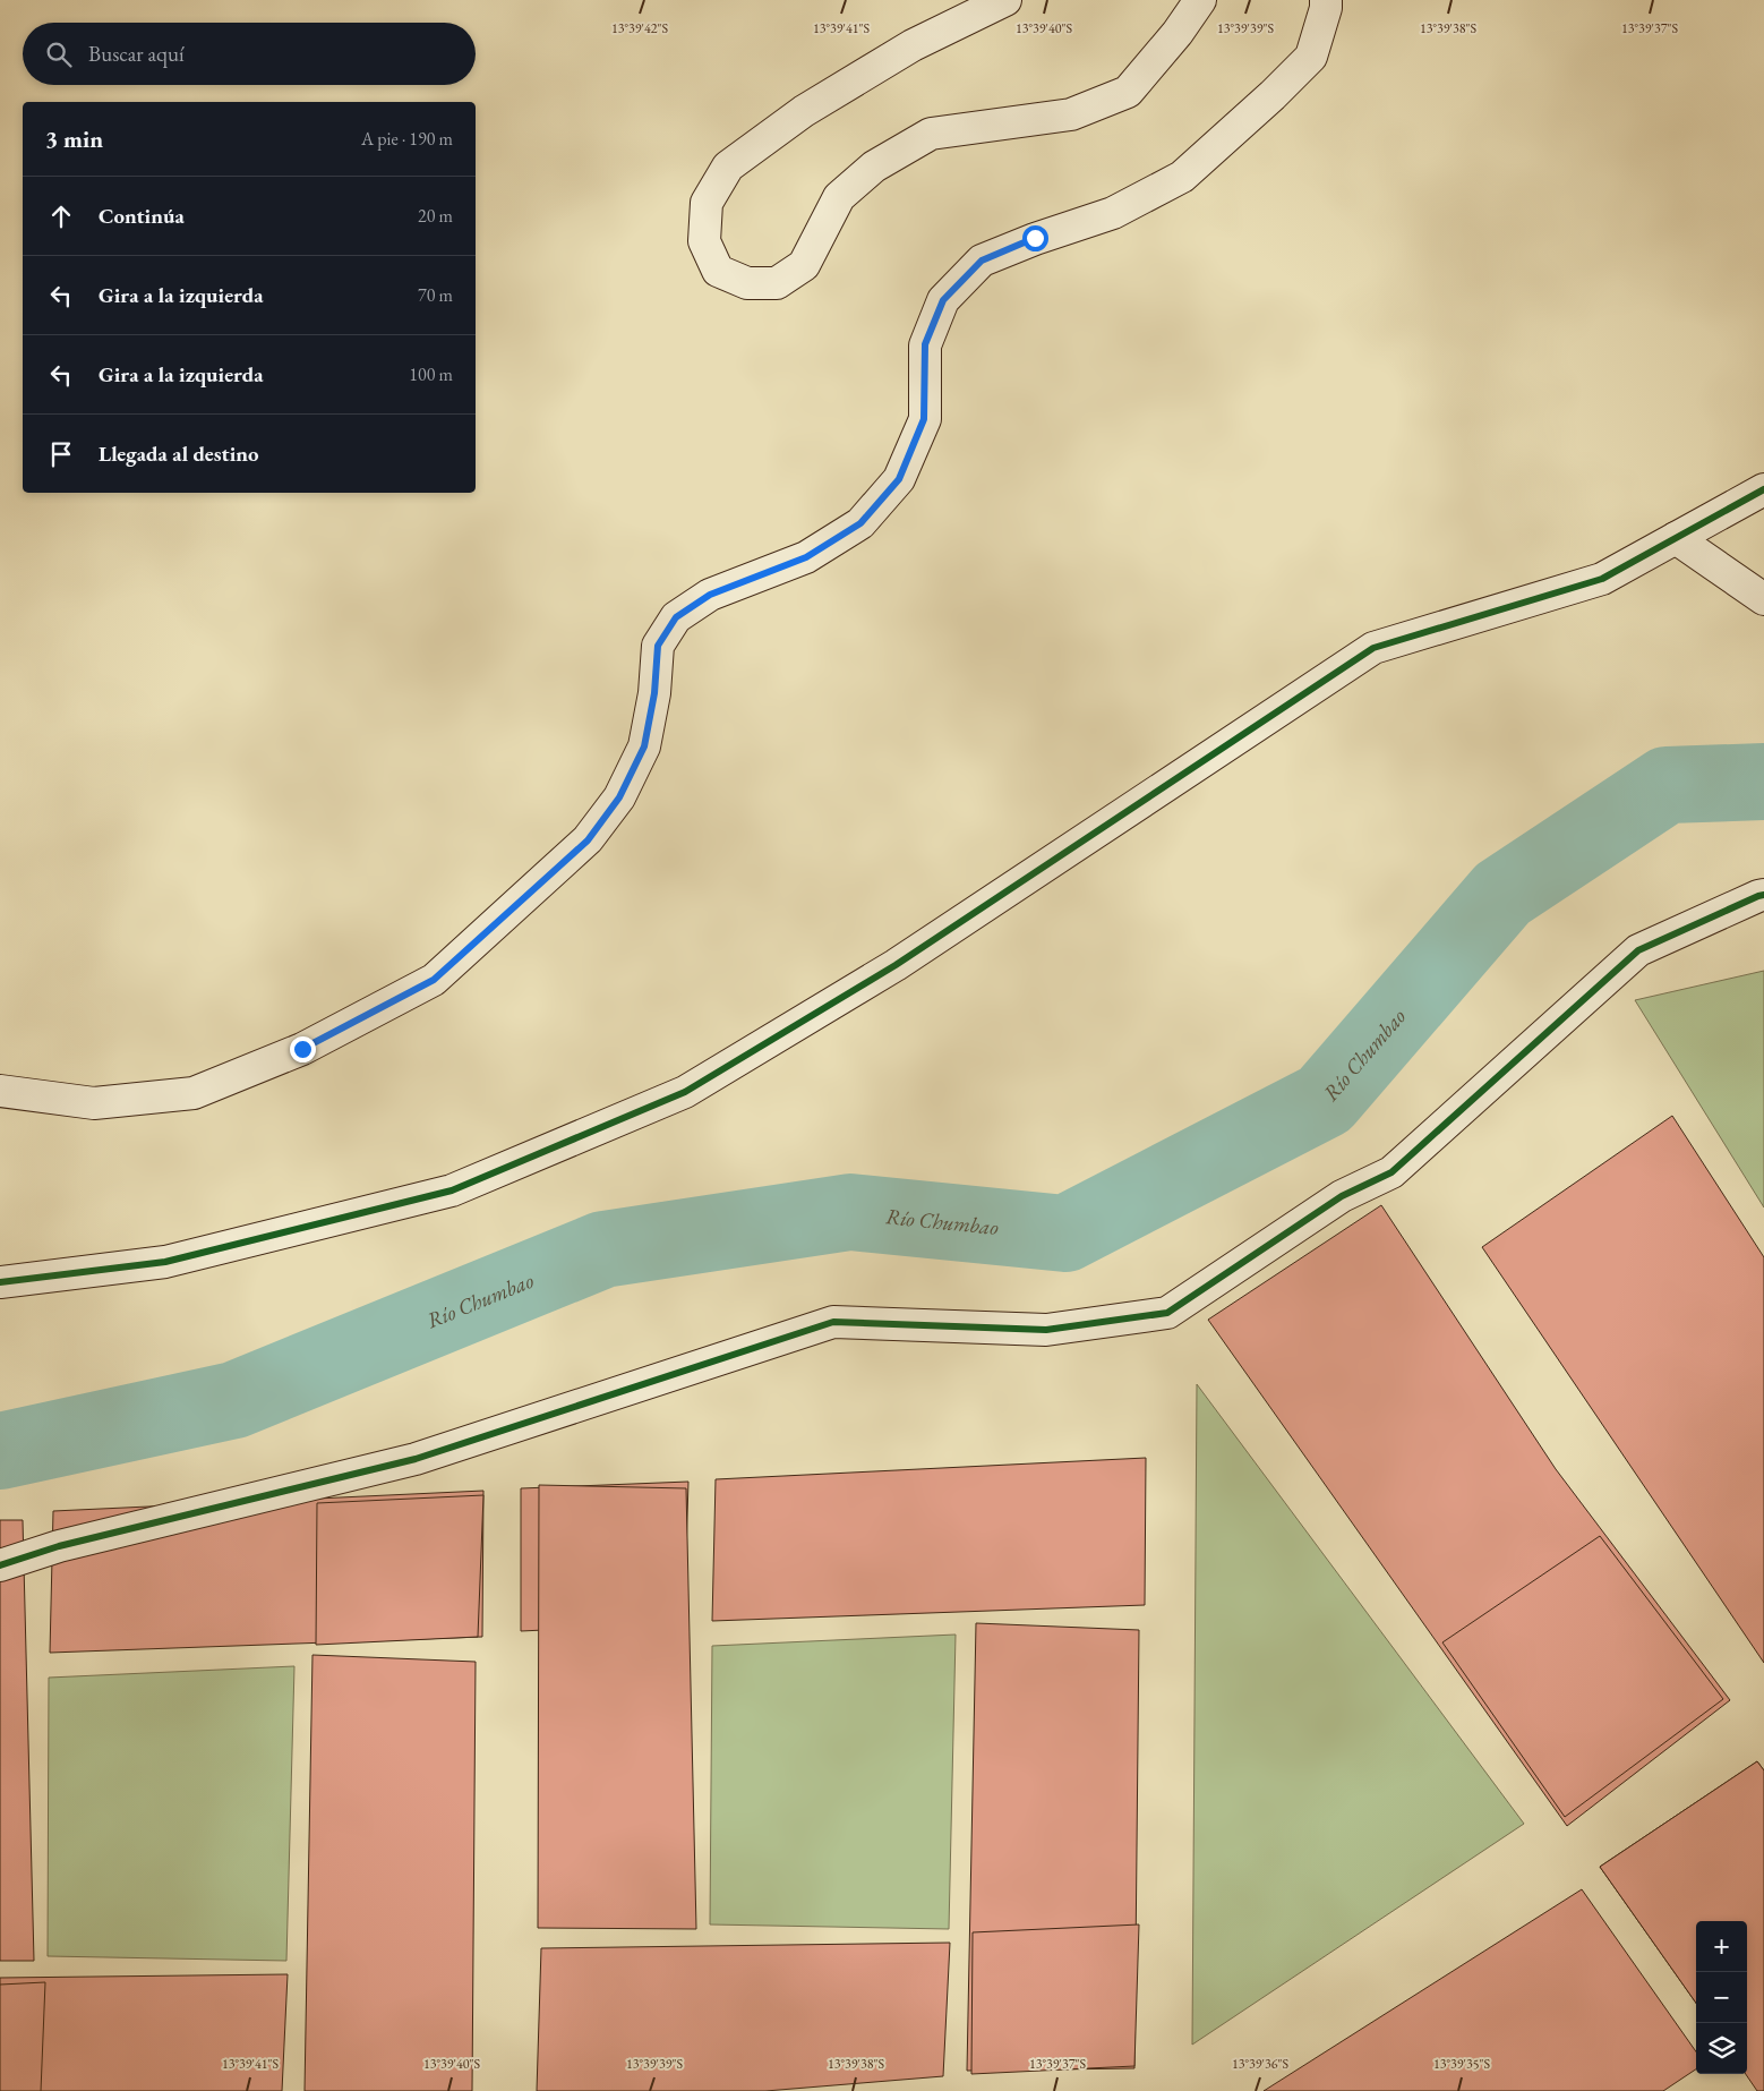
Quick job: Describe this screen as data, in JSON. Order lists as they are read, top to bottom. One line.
{"water":["Río Chumbao"],"page":{"search":"Buscar aquí","heading":["3 min","A pie · 190 m"],"list":[["Continúa","20 m"],["Gira a la izquierda","70 m"],["Gira a la izquierda","100 m"],"Llegada al destino"],"map_buttons":["+","−"]},"coordinates":["13°39'42\"S","13°39'41\"S","13°39'40\"S","13°39'39\"S","13°39'38\"S","13°39'37\"S","13°39'36\"S","13°39'35\"S"]}
